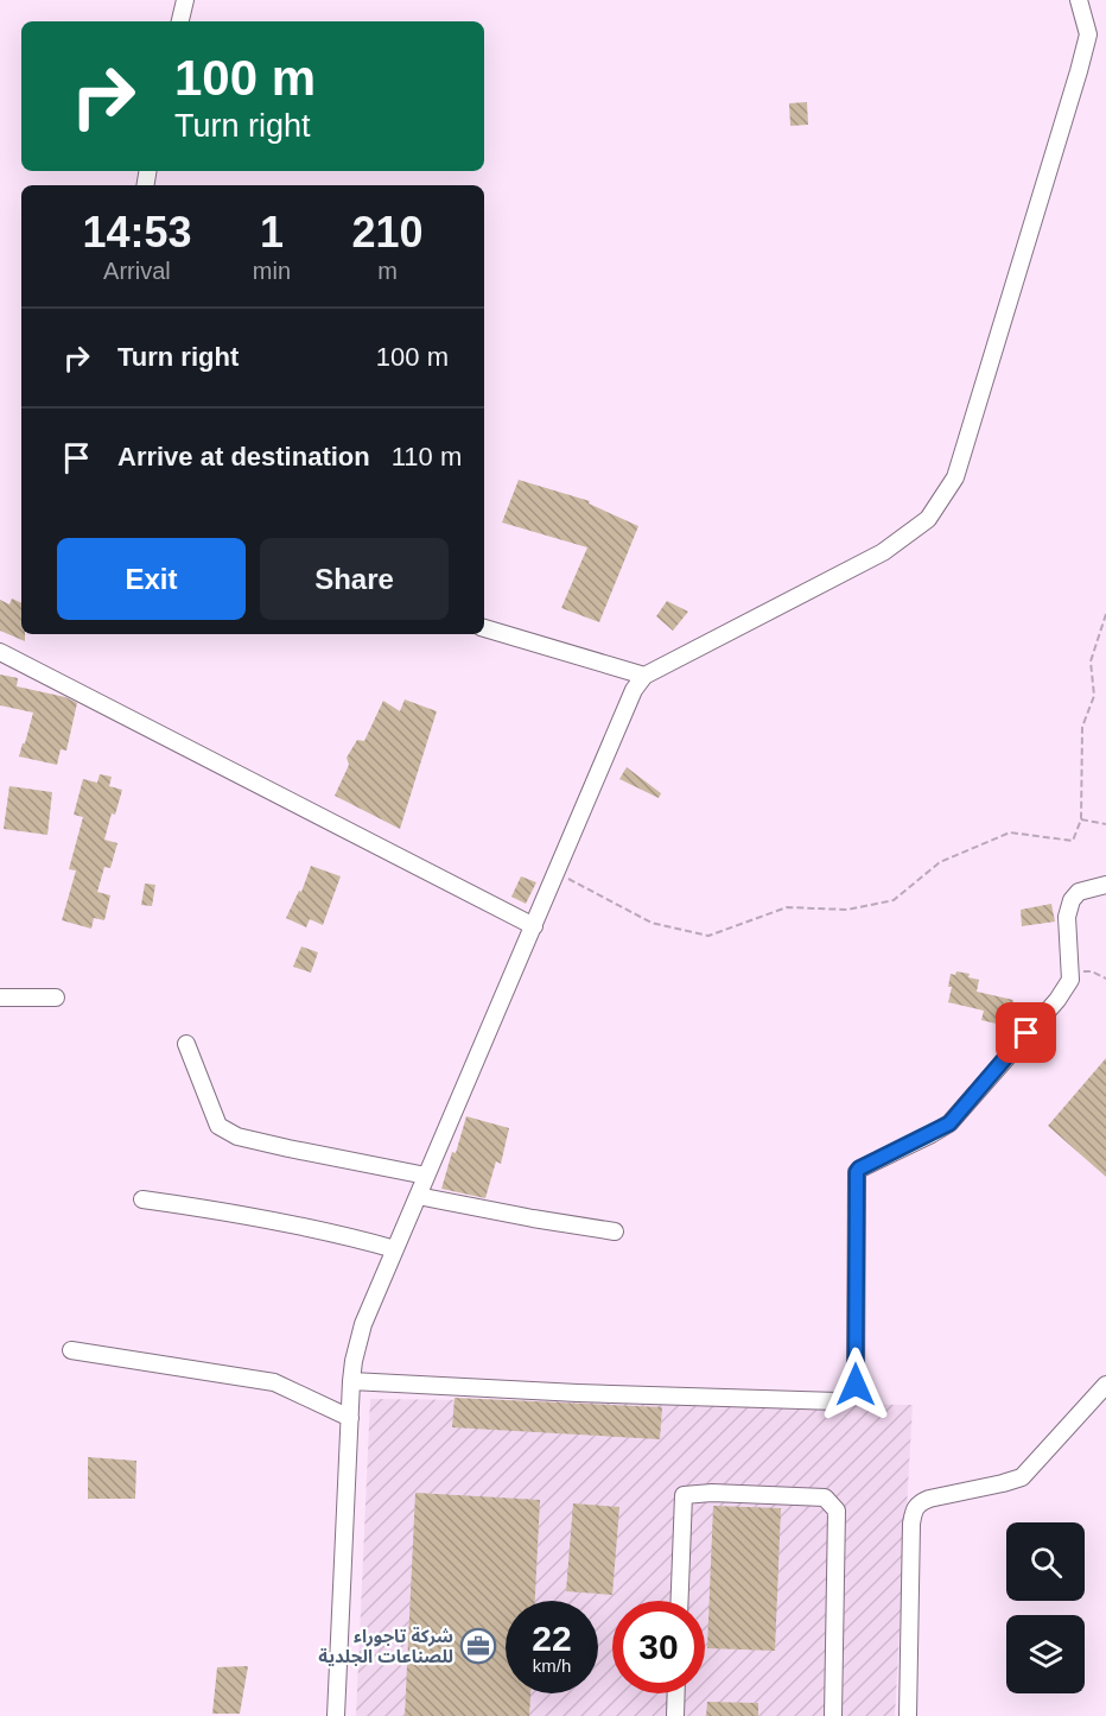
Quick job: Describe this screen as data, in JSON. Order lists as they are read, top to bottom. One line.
{"places":{"office":["شركة تاجوراء للصناعات الجلدية"]},"page":{"turn":["100 m","Turn right"],"eta":["14:53","Arrival","1","min","210","m"],"list":[{"name":"Turn right","value":"100 m"},{"name":"Arrive at destination","value":"110 m"}],"buttons":["Exit","Share"],"speed":"22 km/h","limit":"30"}}
